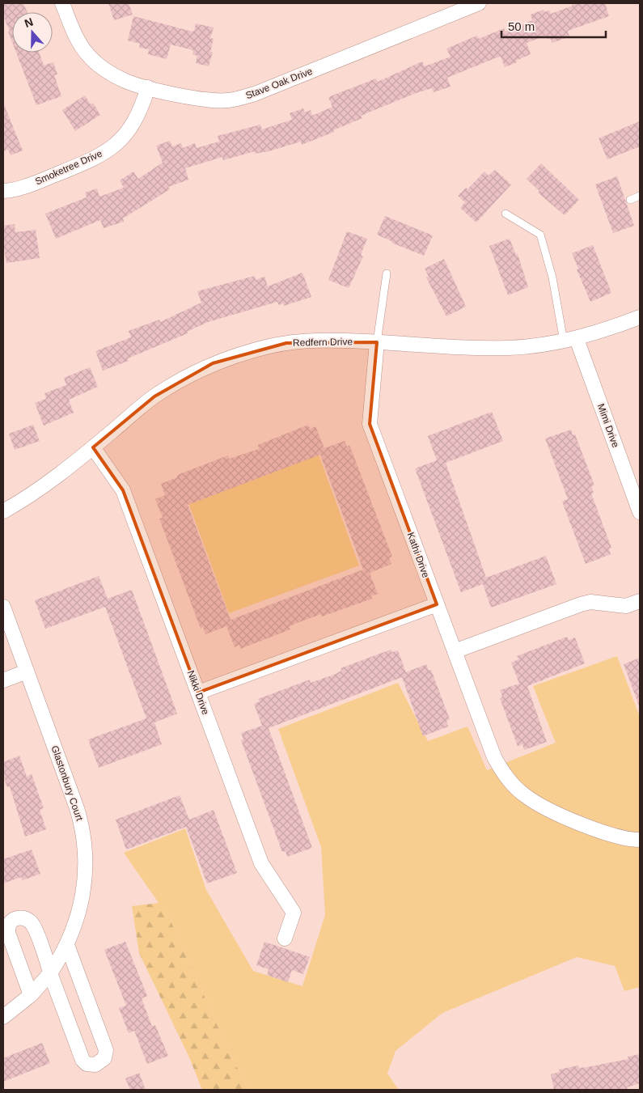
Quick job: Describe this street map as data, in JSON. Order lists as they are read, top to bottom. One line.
{"streets":{"street":["Stave Oak Drive","Smoketree Drive","Redfern Drive","Mimi Drive","Kathi Drive","Nikki Drive","Glastonbury Court"]},"crossings":[["Stave Oak Drive","Smoketree Drive"],["Redfern Drive","Mimi Drive"],["Redfern Drive","Kathi Drive"],["Redfern Drive","Nikki Drive"]],"scale_bar":"50 m","north":"top"}
